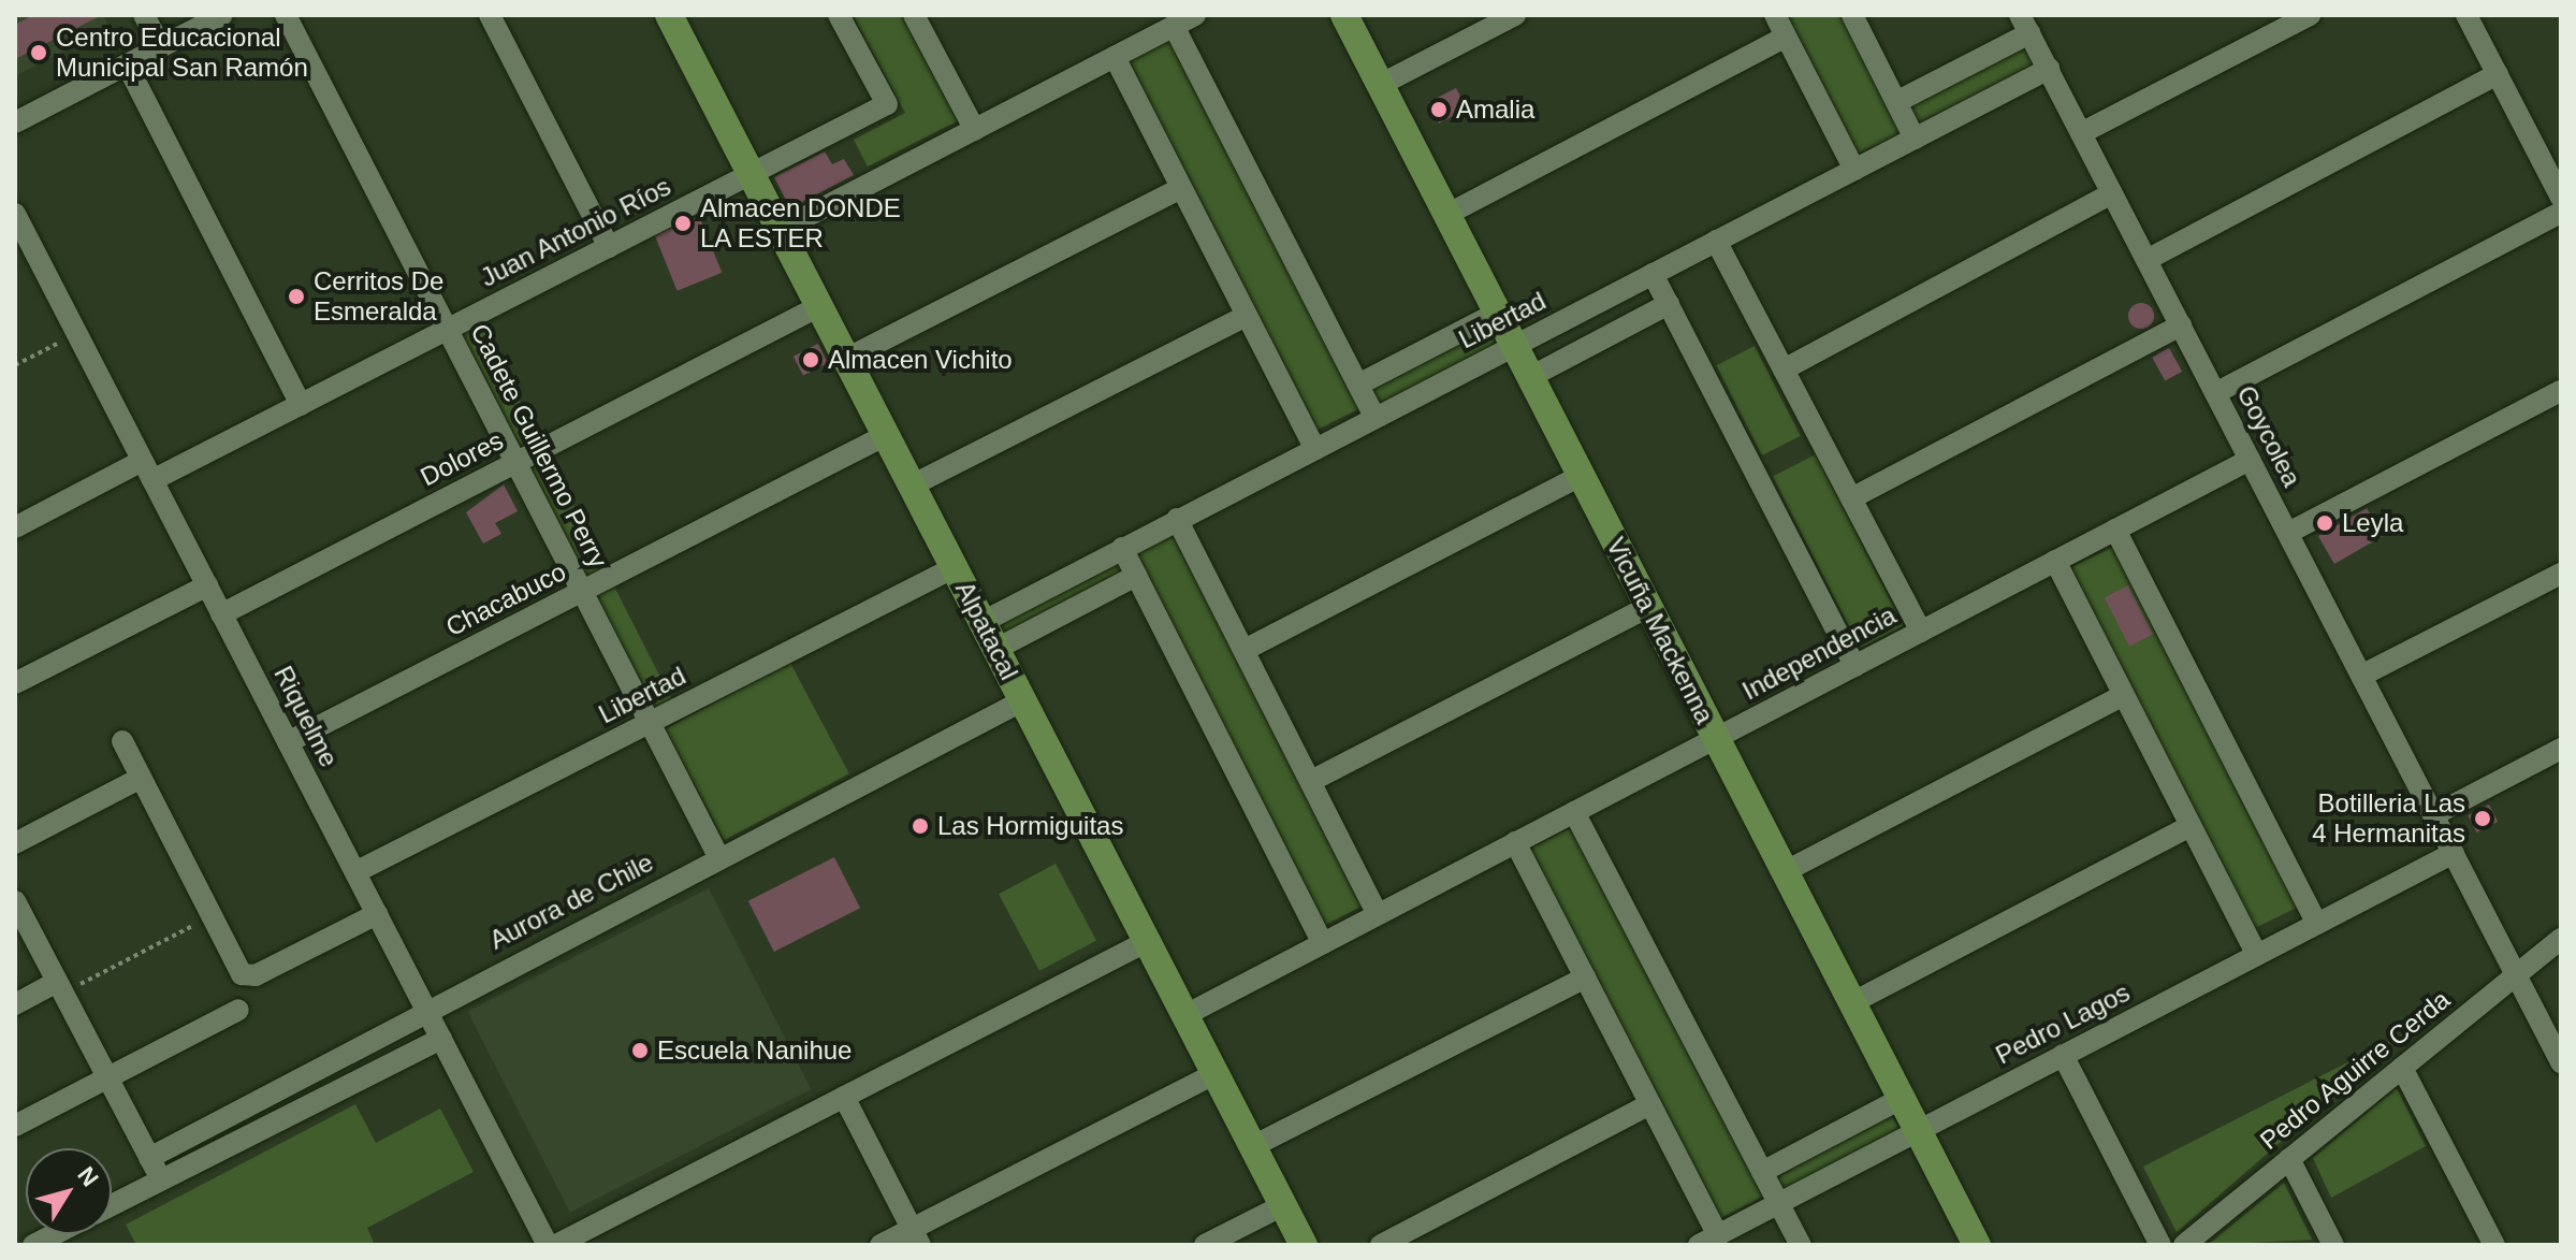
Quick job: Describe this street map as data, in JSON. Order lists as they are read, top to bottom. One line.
{"streets":{"main road":["Alpatacal","Vicuña Mackenna"],"street":["Juan Antonio Ríos","Libertad","Goycolea","Cadete Guillermo Perry","Dolores","Chacabuco","Independencia","Riquelme","Aurora de Chile","Pedro Lagos","Pedro Aguirre Cerda"]},"crossings":[["Juan Antonio Ríos","Cadete Guillermo Perry"],["Juan Antonio Ríos","Alpatacal"],["Juan Antonio Ríos","Riquelme"],["Libertad","Goycolea"],["Libertad","Cadete Guillermo Perry"],["Libertad","Alpatacal"],["Libertad","Vicuña Mackenna"],["Libertad","Riquelme"],["Goycolea","Independencia"],["Goycolea","Pedro Lagos"],["Goycolea","Pedro Aguirre Cerda"],["Cadete Guillermo Perry","Dolores"],["Cadete Guillermo Perry","Chacabuco"],["Cadete Guillermo Perry","Aurora de Chile"],["Dolores","Alpatacal"],["Dolores","Riquelme"],["Chacabuco","Alpatacal"],["Chacabuco","Riquelme"],["Alpatacal","Independencia"],["Alpatacal","Aurora de Chile"],["Vicuña Mackenna","Independencia"],["Vicuña Mackenna","Pedro Lagos"],["Riquelme","Aurora de Chile"]],"places":["Centro Educacional Municipal San Ramón","Amalia","Almacen DONDE LA ESTER","Cerritos De Esmeralda","Almacen Vichito","Leyla","Botilleria Las 4 Hermanitas","Las Hormiguitas","Escuela Nanihue"],"north":"top right"}
